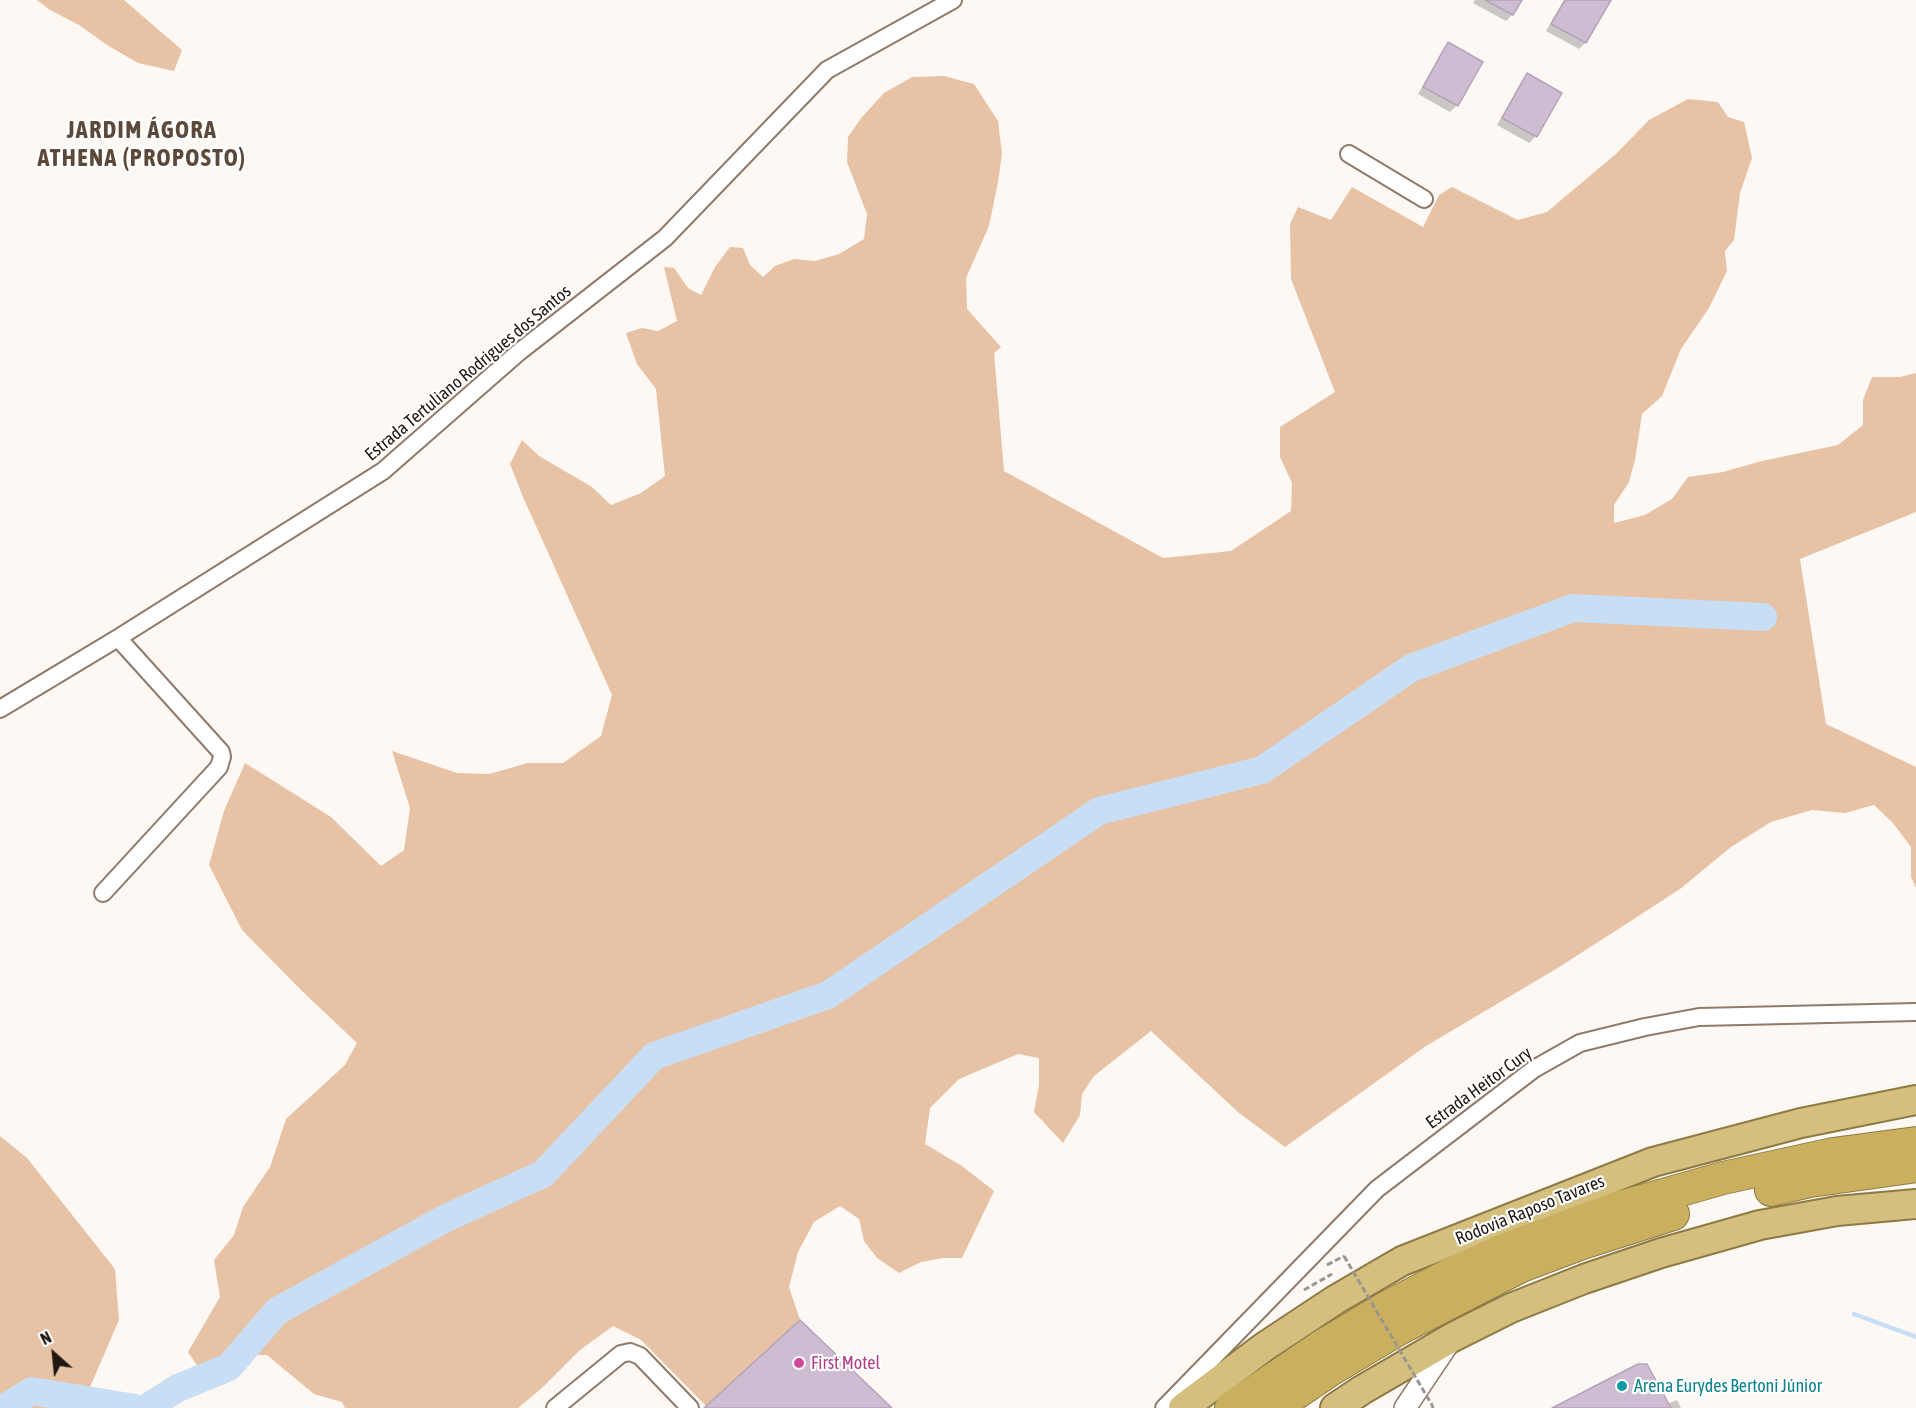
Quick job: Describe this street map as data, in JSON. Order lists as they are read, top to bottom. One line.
{"streets":{"highway":["Rodovia Raposo Tavares"],"street":["Estrada Tertuliano Rodrigues dos Santos","Estrada Heitor Cury"]},"districts":["JARDIM ÁGORA ATHENA (PROPOSTO)"],"places":["First Motel","Arena Eurydes Bertoni Júnior"],"north":"top left"}
